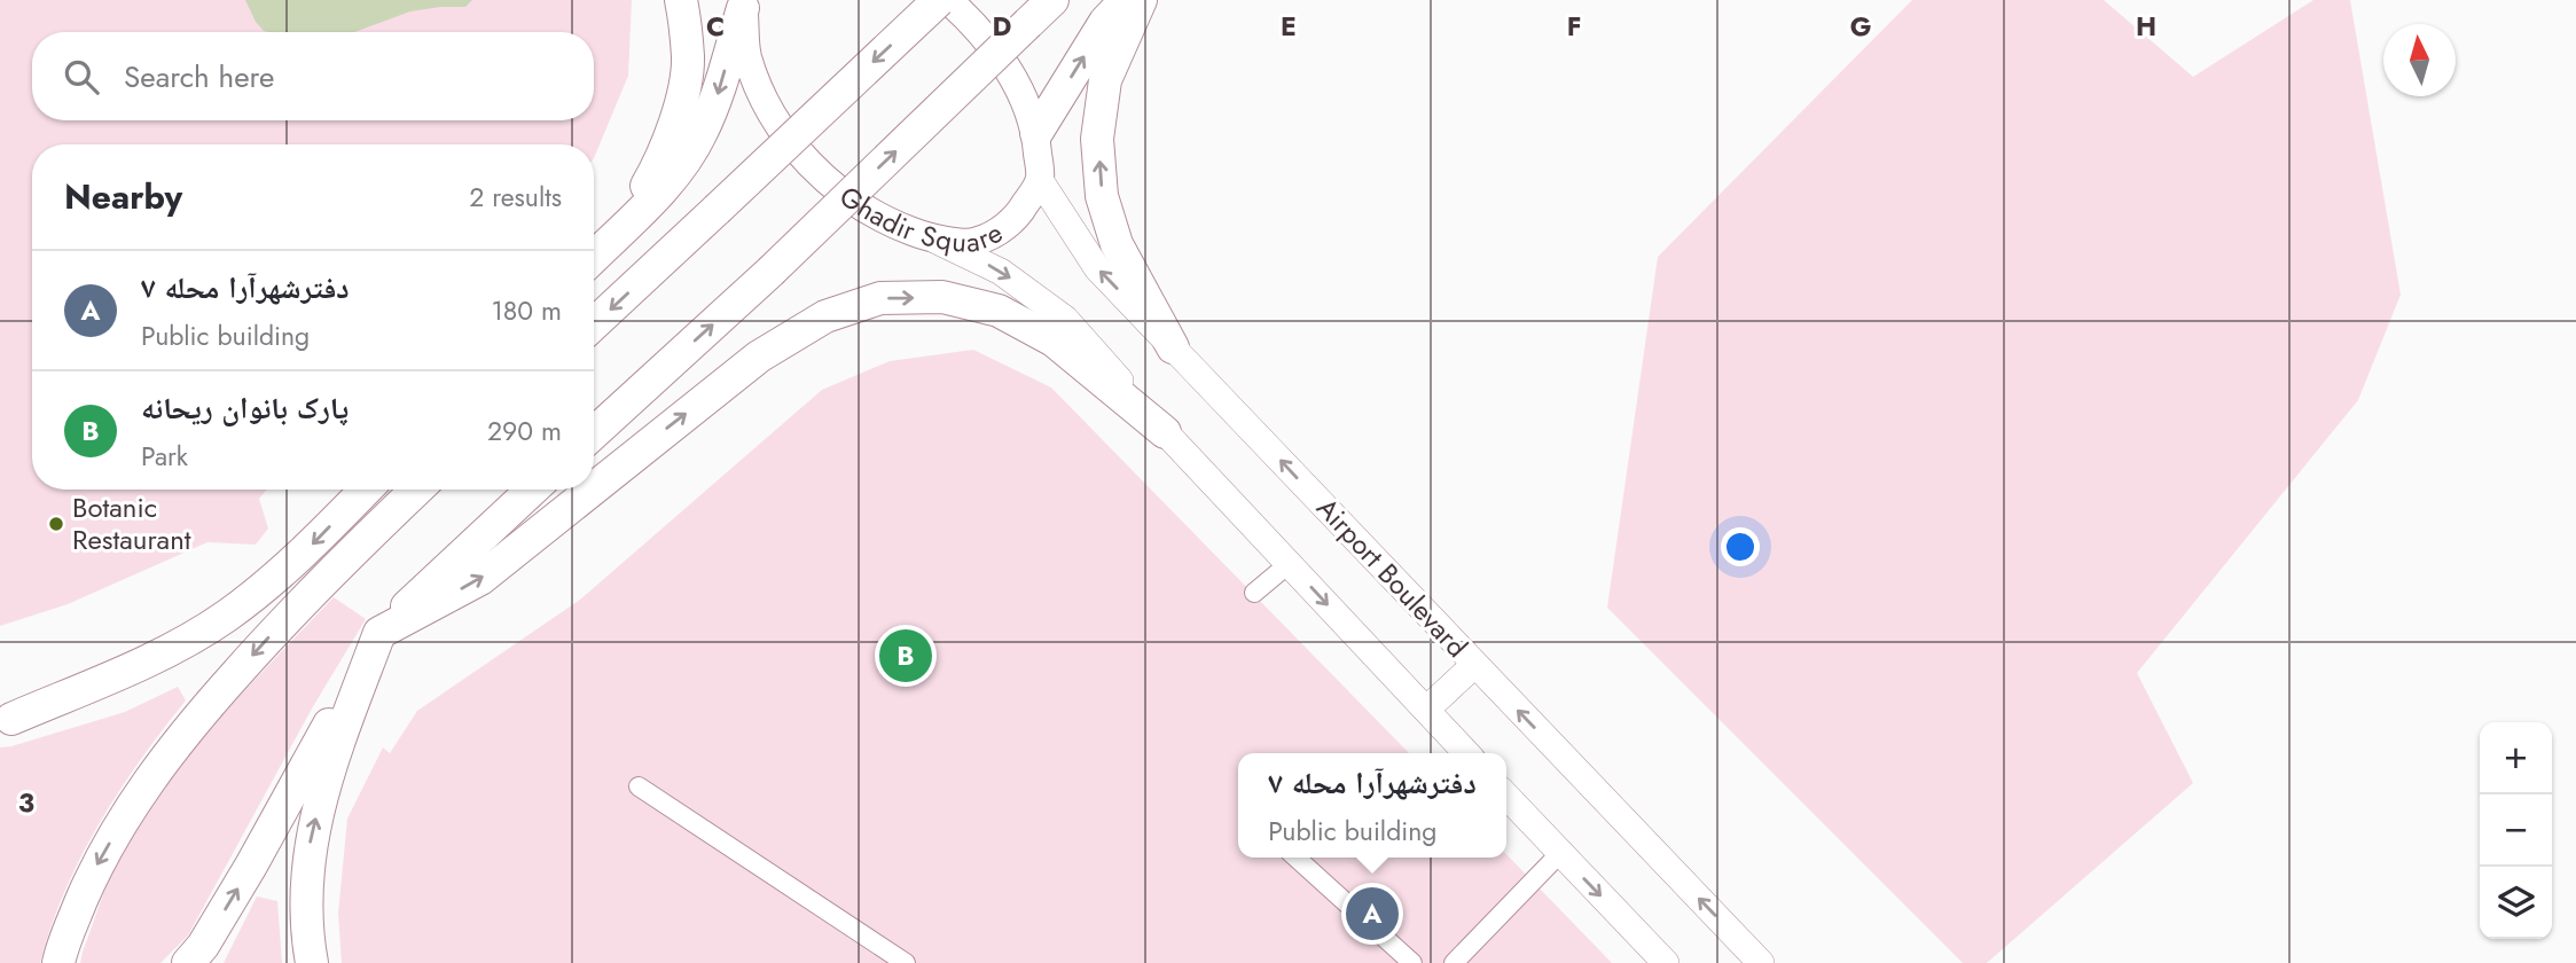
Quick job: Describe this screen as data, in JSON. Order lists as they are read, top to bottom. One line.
{"streets":{"main road":["Ghadir Square","Airport Boulevard"]},"crossings":[["Ghadir Square","Airport Boulevard"]],"places":["Botanic Restaurant"],"north":"top","page":{"search":"Search here","heading":["Nearby","2 results"],"list":[{"mark":"A","name":"دفترشهرآرا محله ۷","note":"Public building","value":"180 m"},{"mark":"B","name":"پارک بانوان ریحانه","note":"Park","value":"290 m"}],"pins":["B","A"],"map_buttons":["+","−"],"popup":["دفترشهرآرا محله ۷","Public building"]},"grid":{"columns":["C","D","E","F","G","H"],"rows":["3"]}}
